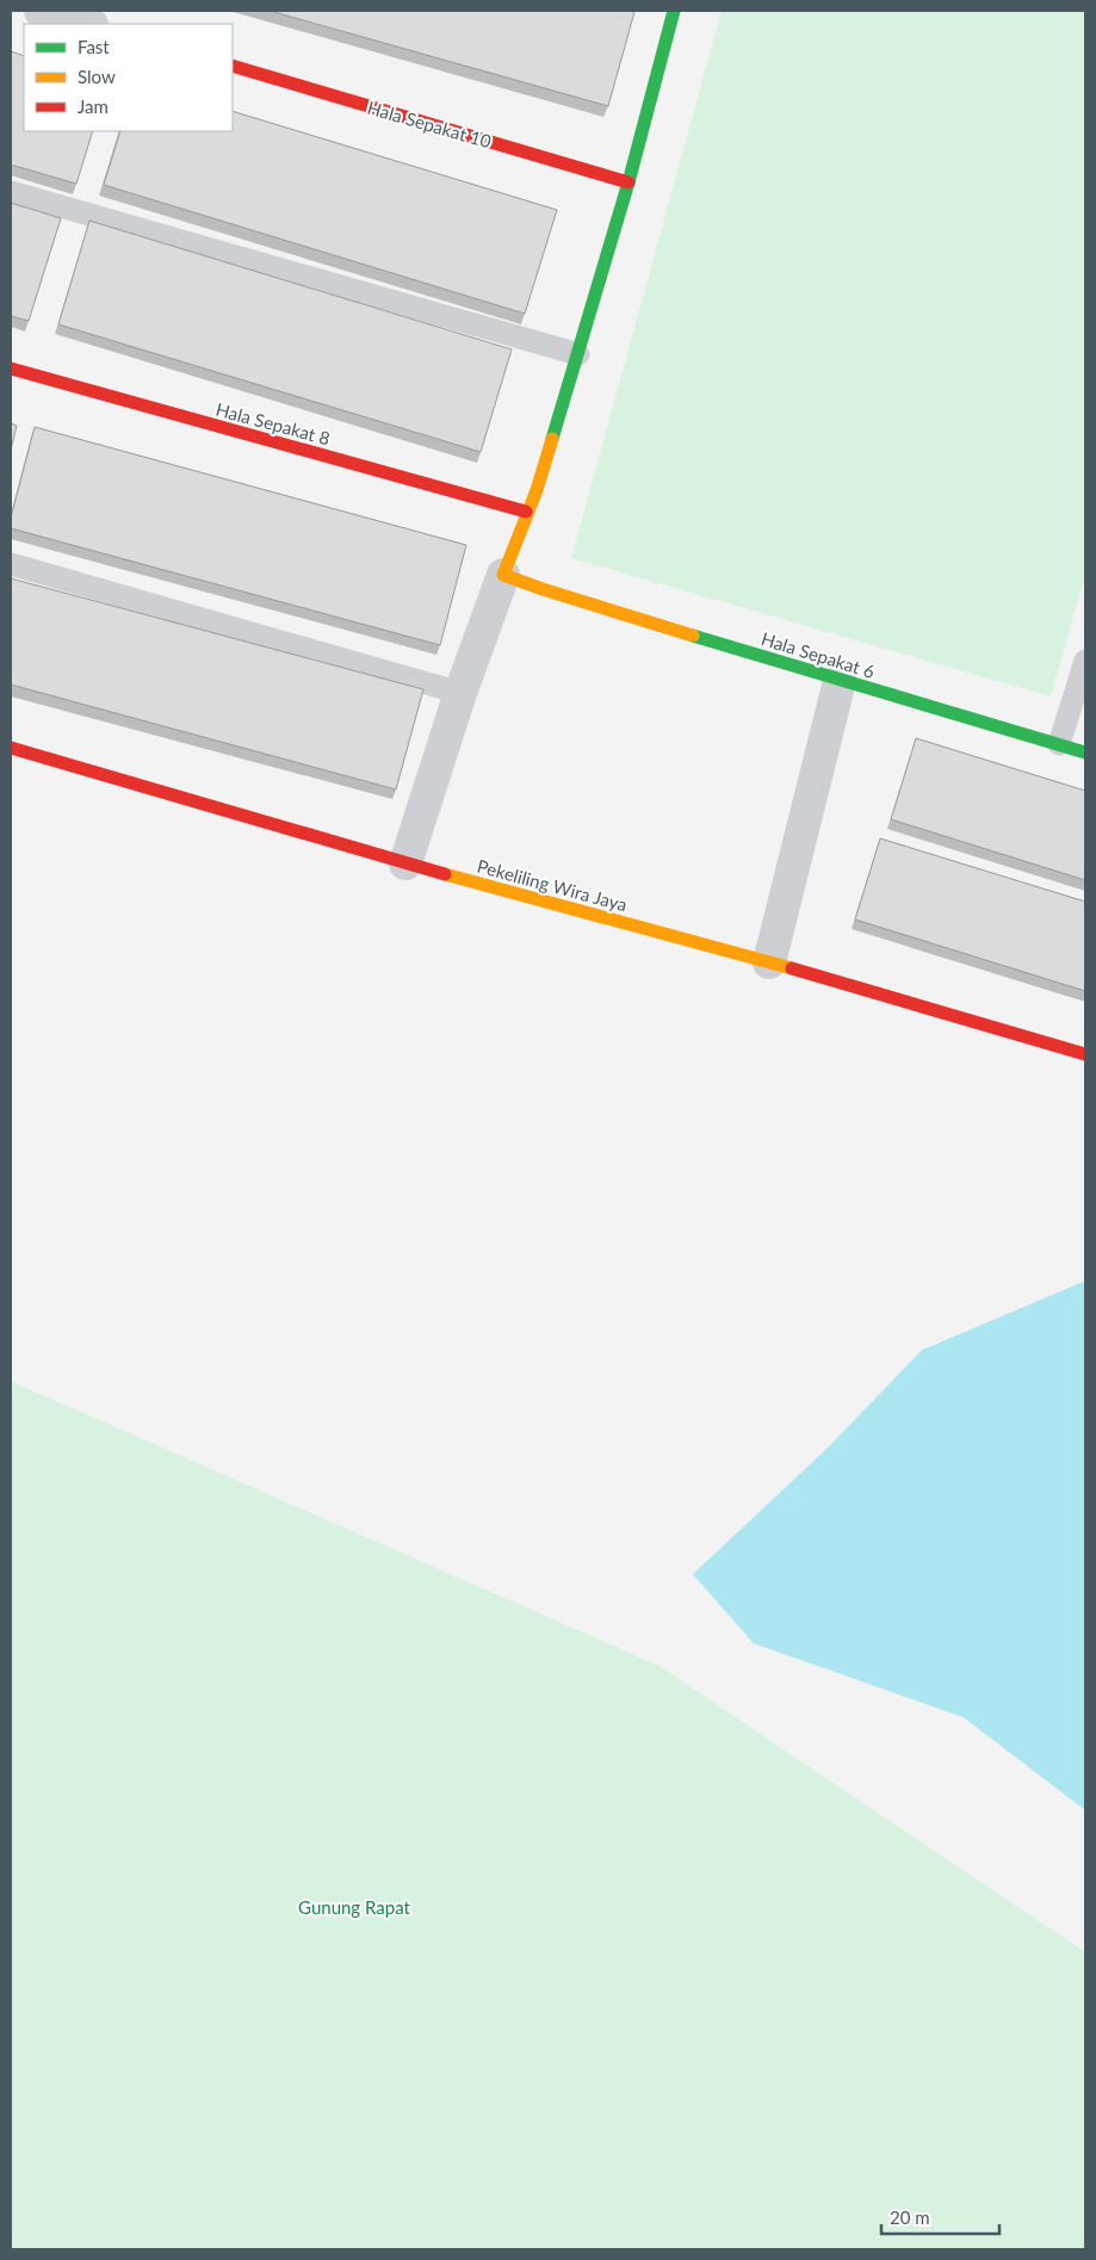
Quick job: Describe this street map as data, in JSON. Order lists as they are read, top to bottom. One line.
{"streets":{"street":["Hala Sepakat 10","Hala Sepakat 8","Hala Sepakat 6","Pekeliling Wira Jaya"]},"parks":["Gunung Rapat"],"legend":["Fast","Slow","Jam"],"scale_bar":"20 m"}
